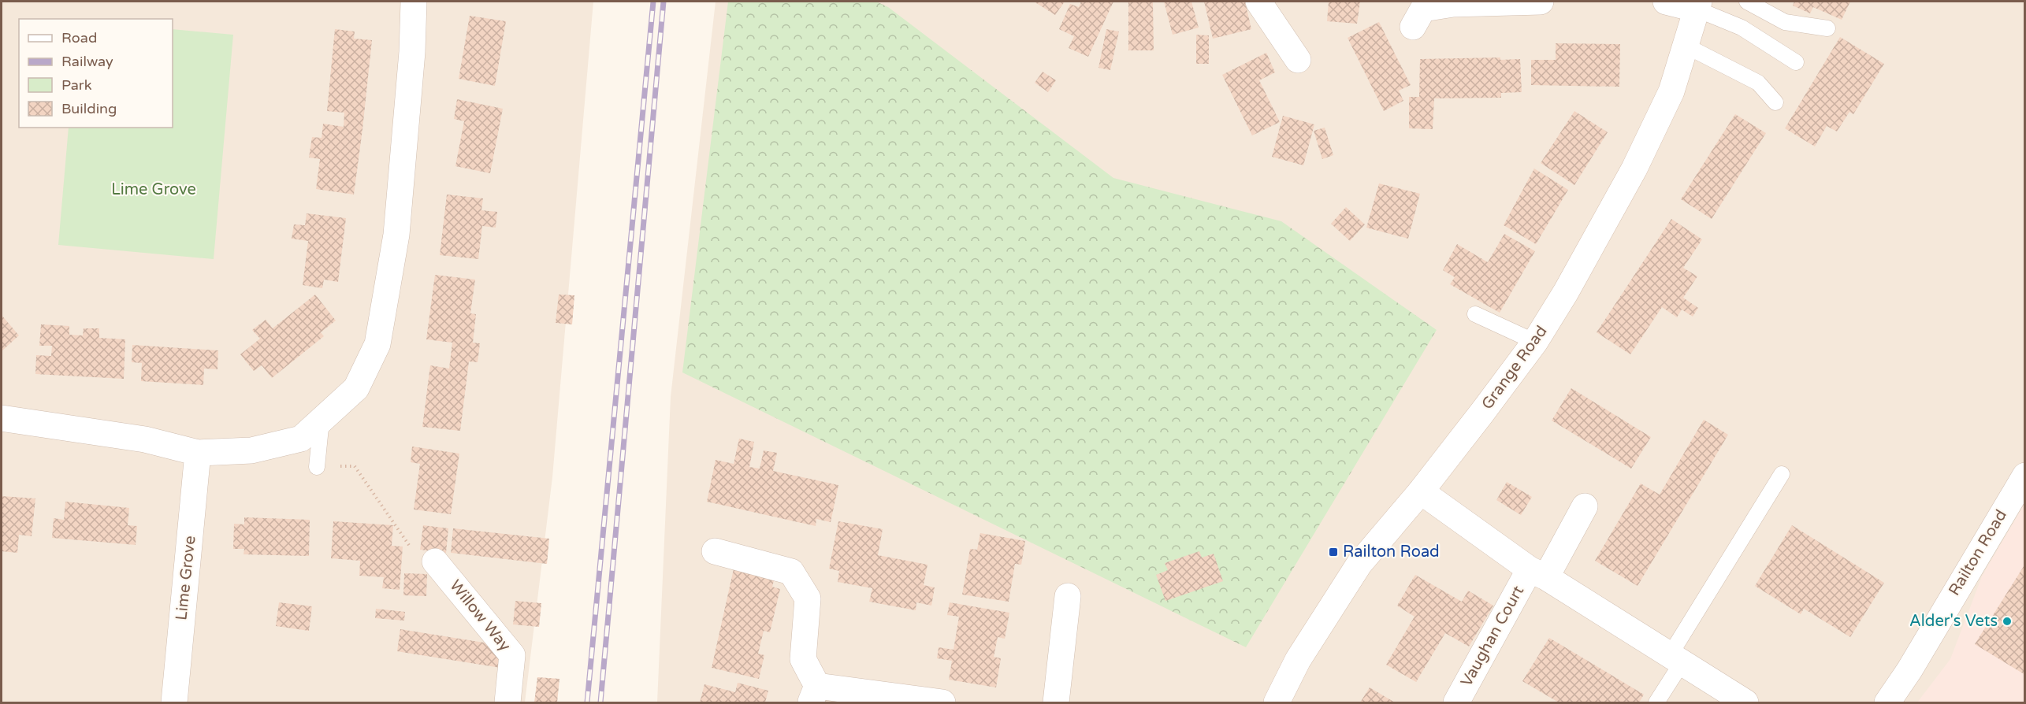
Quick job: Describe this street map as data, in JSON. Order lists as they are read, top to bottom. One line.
{"streets":{"street":["Grange Road","Railton Road","Lime Grove","Willow Way","Vaughan Court"]},"parks":["Lime Grove"],"places":{"transit":["Railton Road"],"other":["Alder's Vets"]},"legend":["Road","Railway","Park","Building"]}
